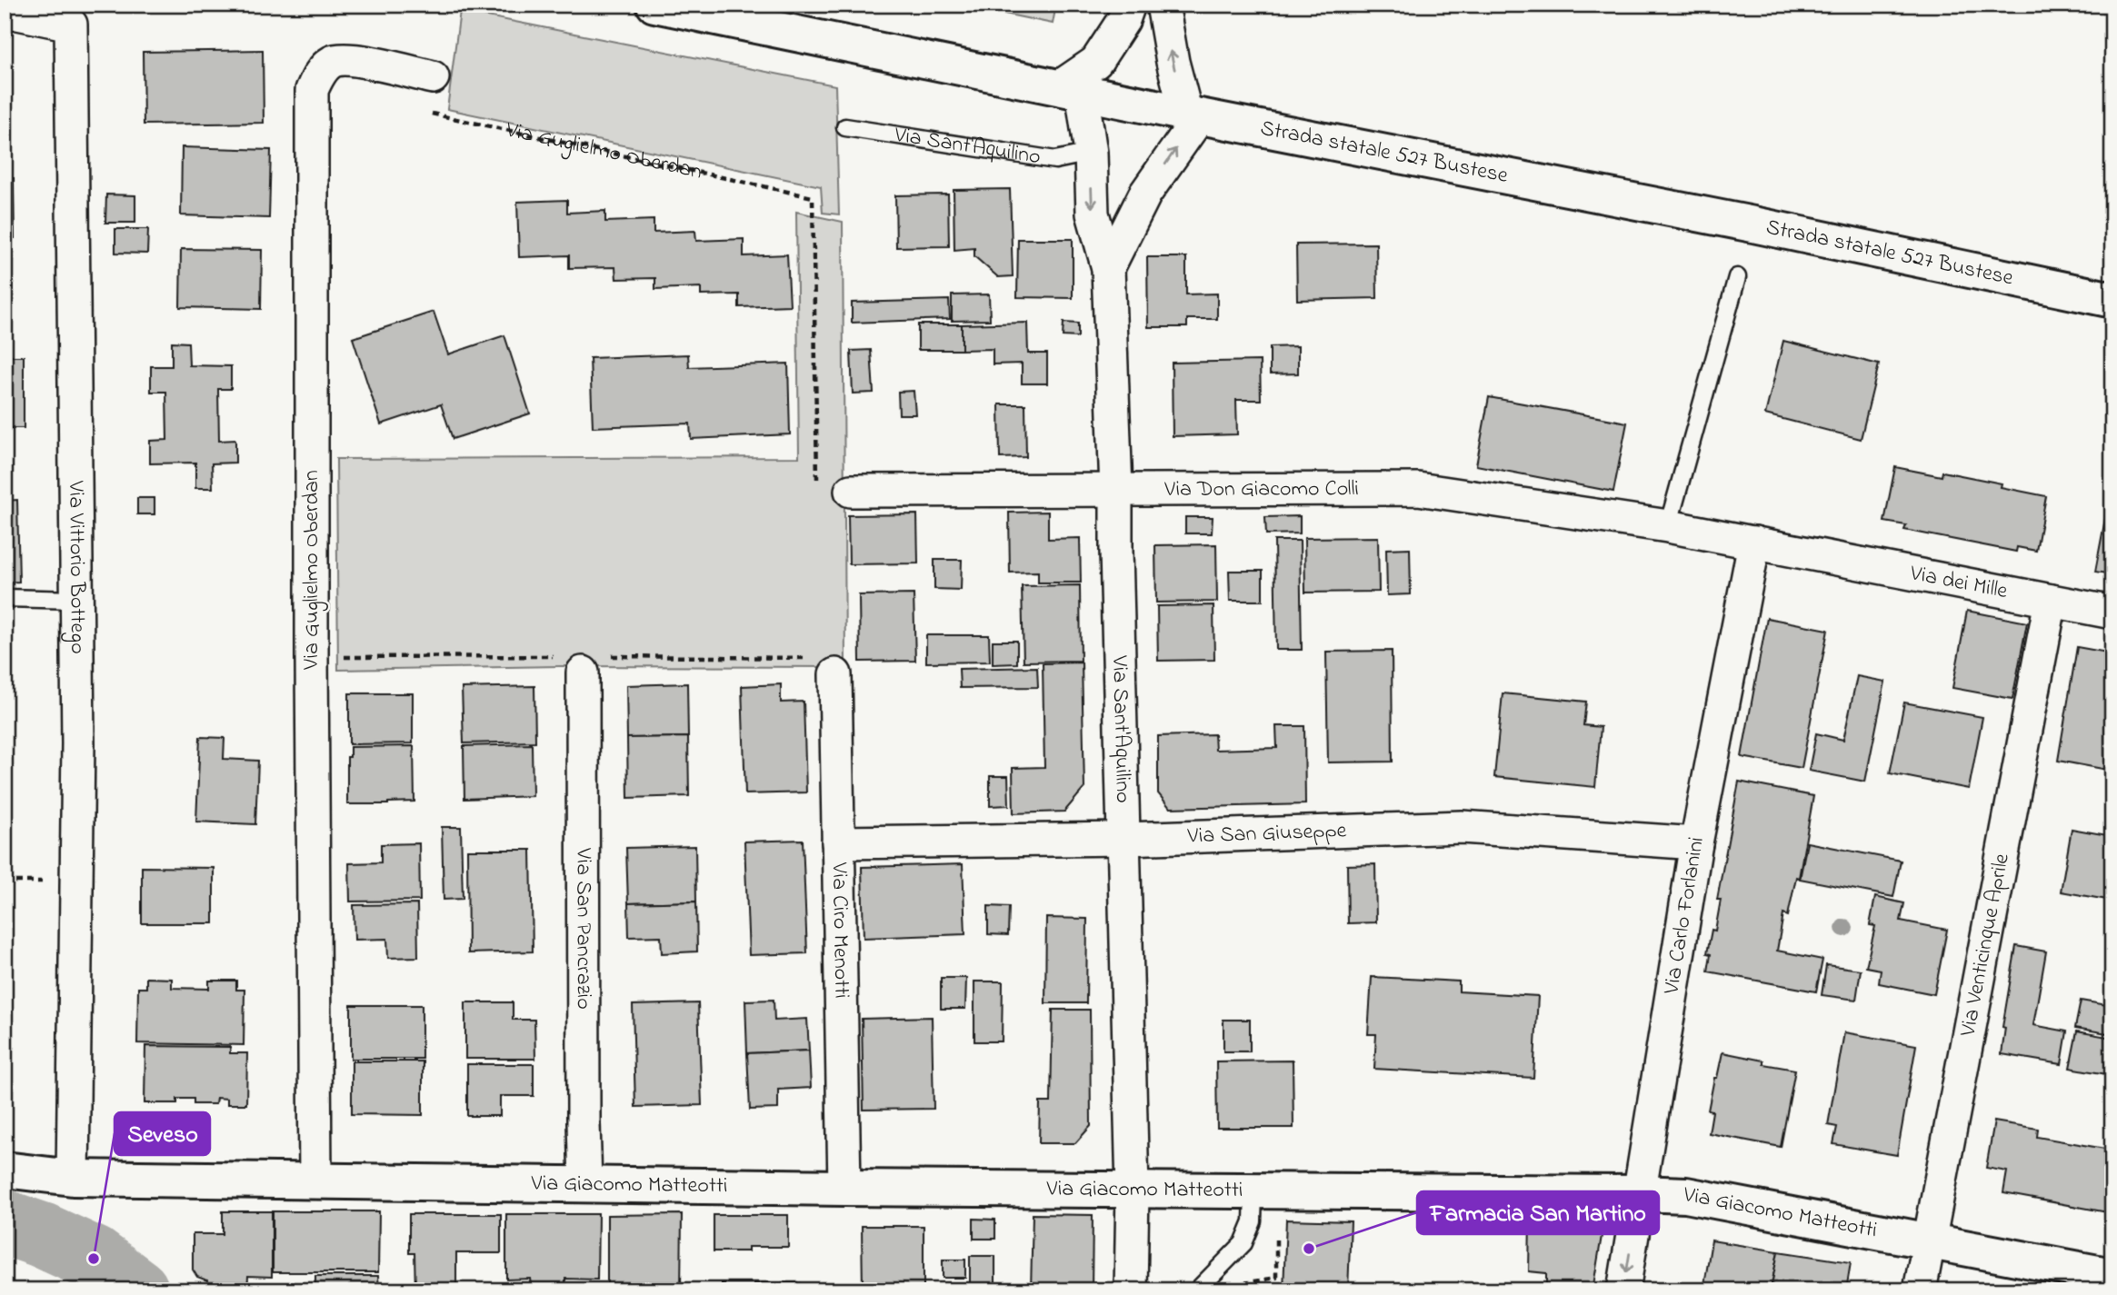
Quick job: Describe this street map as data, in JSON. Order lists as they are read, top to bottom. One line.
{"streets":{"street":["Via Sant'Aquilino","Via Guglielmo Oberdan","Strada statale 527 Bustese","Via Don Giacomo Colli","Via Vittorio Bottego","Via dei Mille","Via San Giuseppe","Via Carlo Forlanini","Via San Pancrazio","Via Ciro Menotti","Via Venticinque Aprile","Via Giacomo Matteotti"]},"crossings":[["Via Sant'Aquilino","Strada statale 527 Bustese"],["Via Sant'Aquilino","Via Don Giacomo Colli"],["Via Sant'Aquilino","Via San Giuseppe"],["Via Sant'Aquilino","Via Giacomo Matteotti"],["Via Guglielmo Oberdan","Via Don Giacomo Colli"],["Via Guglielmo Oberdan","Via Giacomo Matteotti"],["Via Don Giacomo Colli","Via dei Mille"],["Via Don Giacomo Colli","Via Carlo Forlanini"],["Via Vittorio Bottego","Via Giacomo Matteotti"],["Via dei Mille","Via Venticinque Aprile"],["Via San Giuseppe","Via Carlo Forlanini"],["Via San Giuseppe","Via Ciro Menotti"],["Via Carlo Forlanini","Via Giacomo Matteotti"],["Via San Pancrazio","Via Giacomo Matteotti"],["Via Ciro Menotti","Via Giacomo Matteotti"],["Via Venticinque Aprile","Via Giacomo Matteotti"]],"places":["Farmacia San Martino","Seveso"]}
